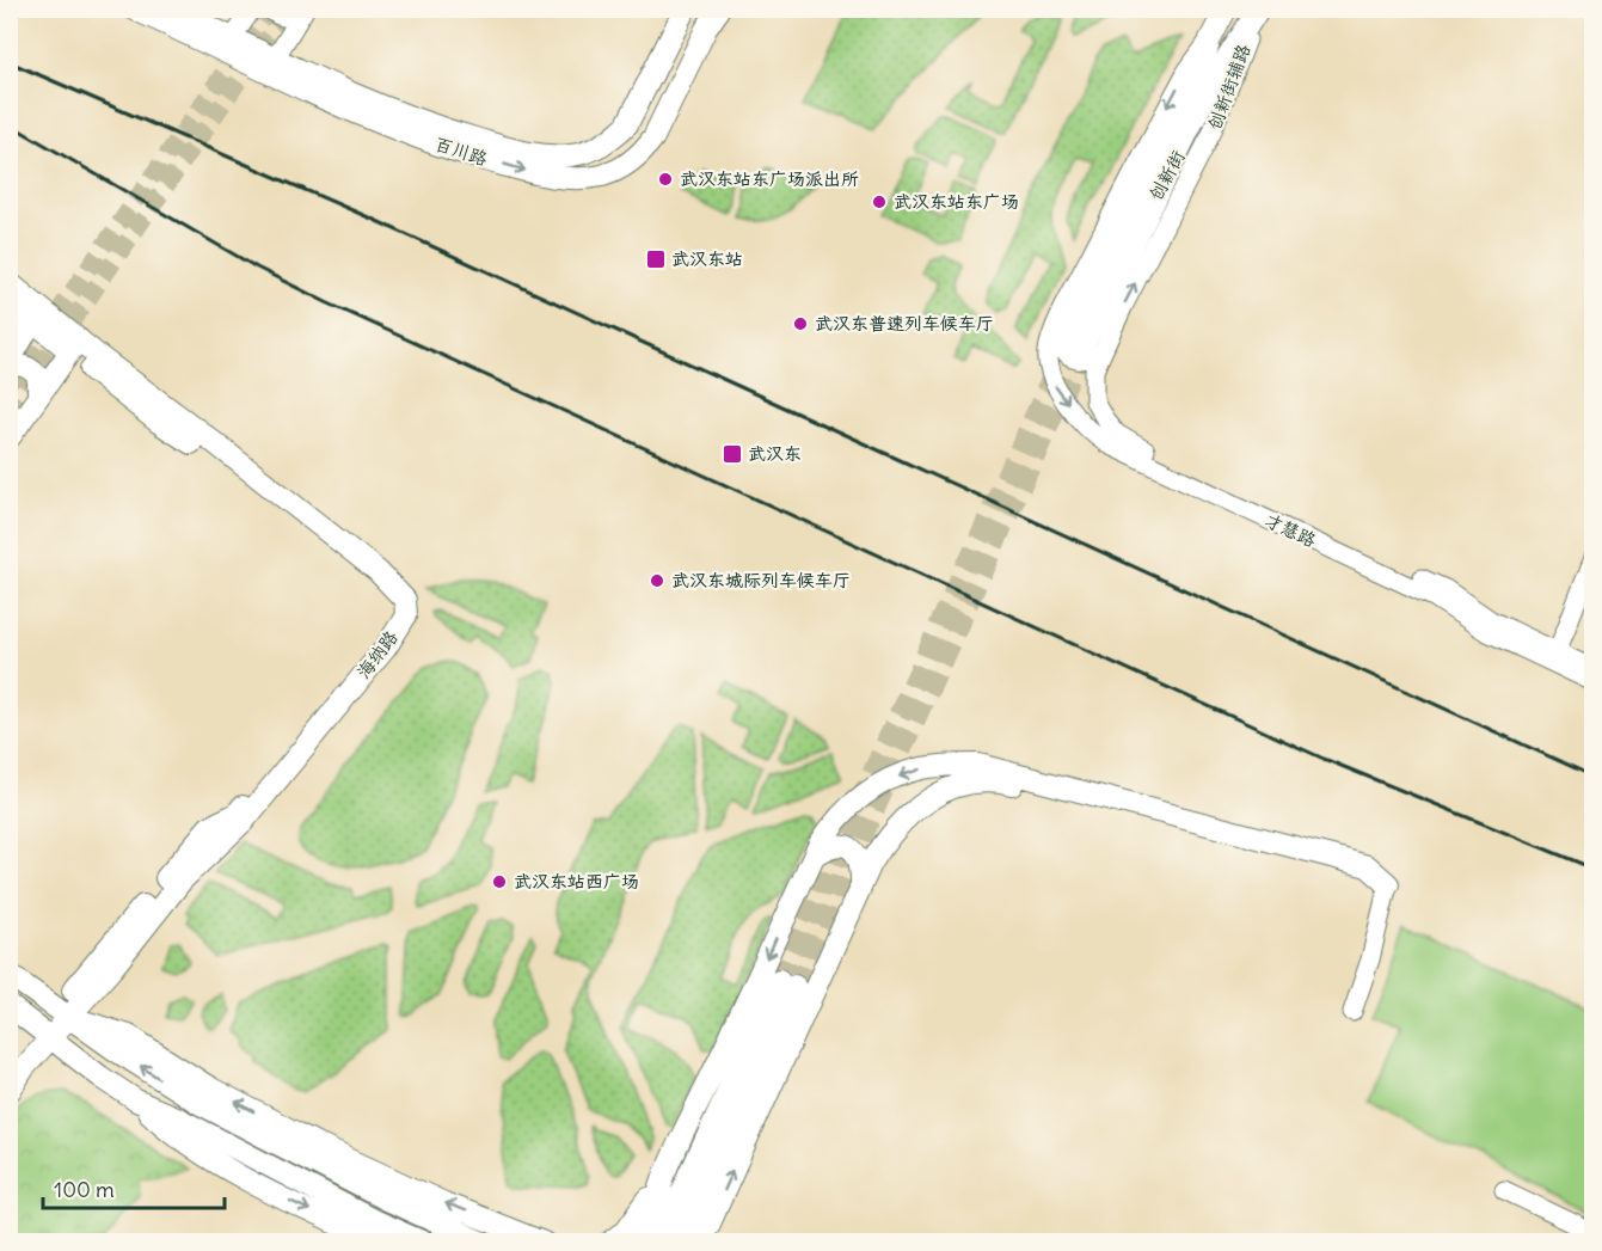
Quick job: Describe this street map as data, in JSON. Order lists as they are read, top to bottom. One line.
{"streets":{"main road":["百川路","创新街","海纳路"],"street":["才慧路"]},"crossings":[["创新街","才慧路"]],"places":{"other":["武汉东站东广场派出所","武汉东站东广场","武汉东普速列车候车厅","武汉东城际列车候车厅","武汉东站西广场"],"transit":["武汉东站","武汉东"]},"scale_bar":"100 m"}
